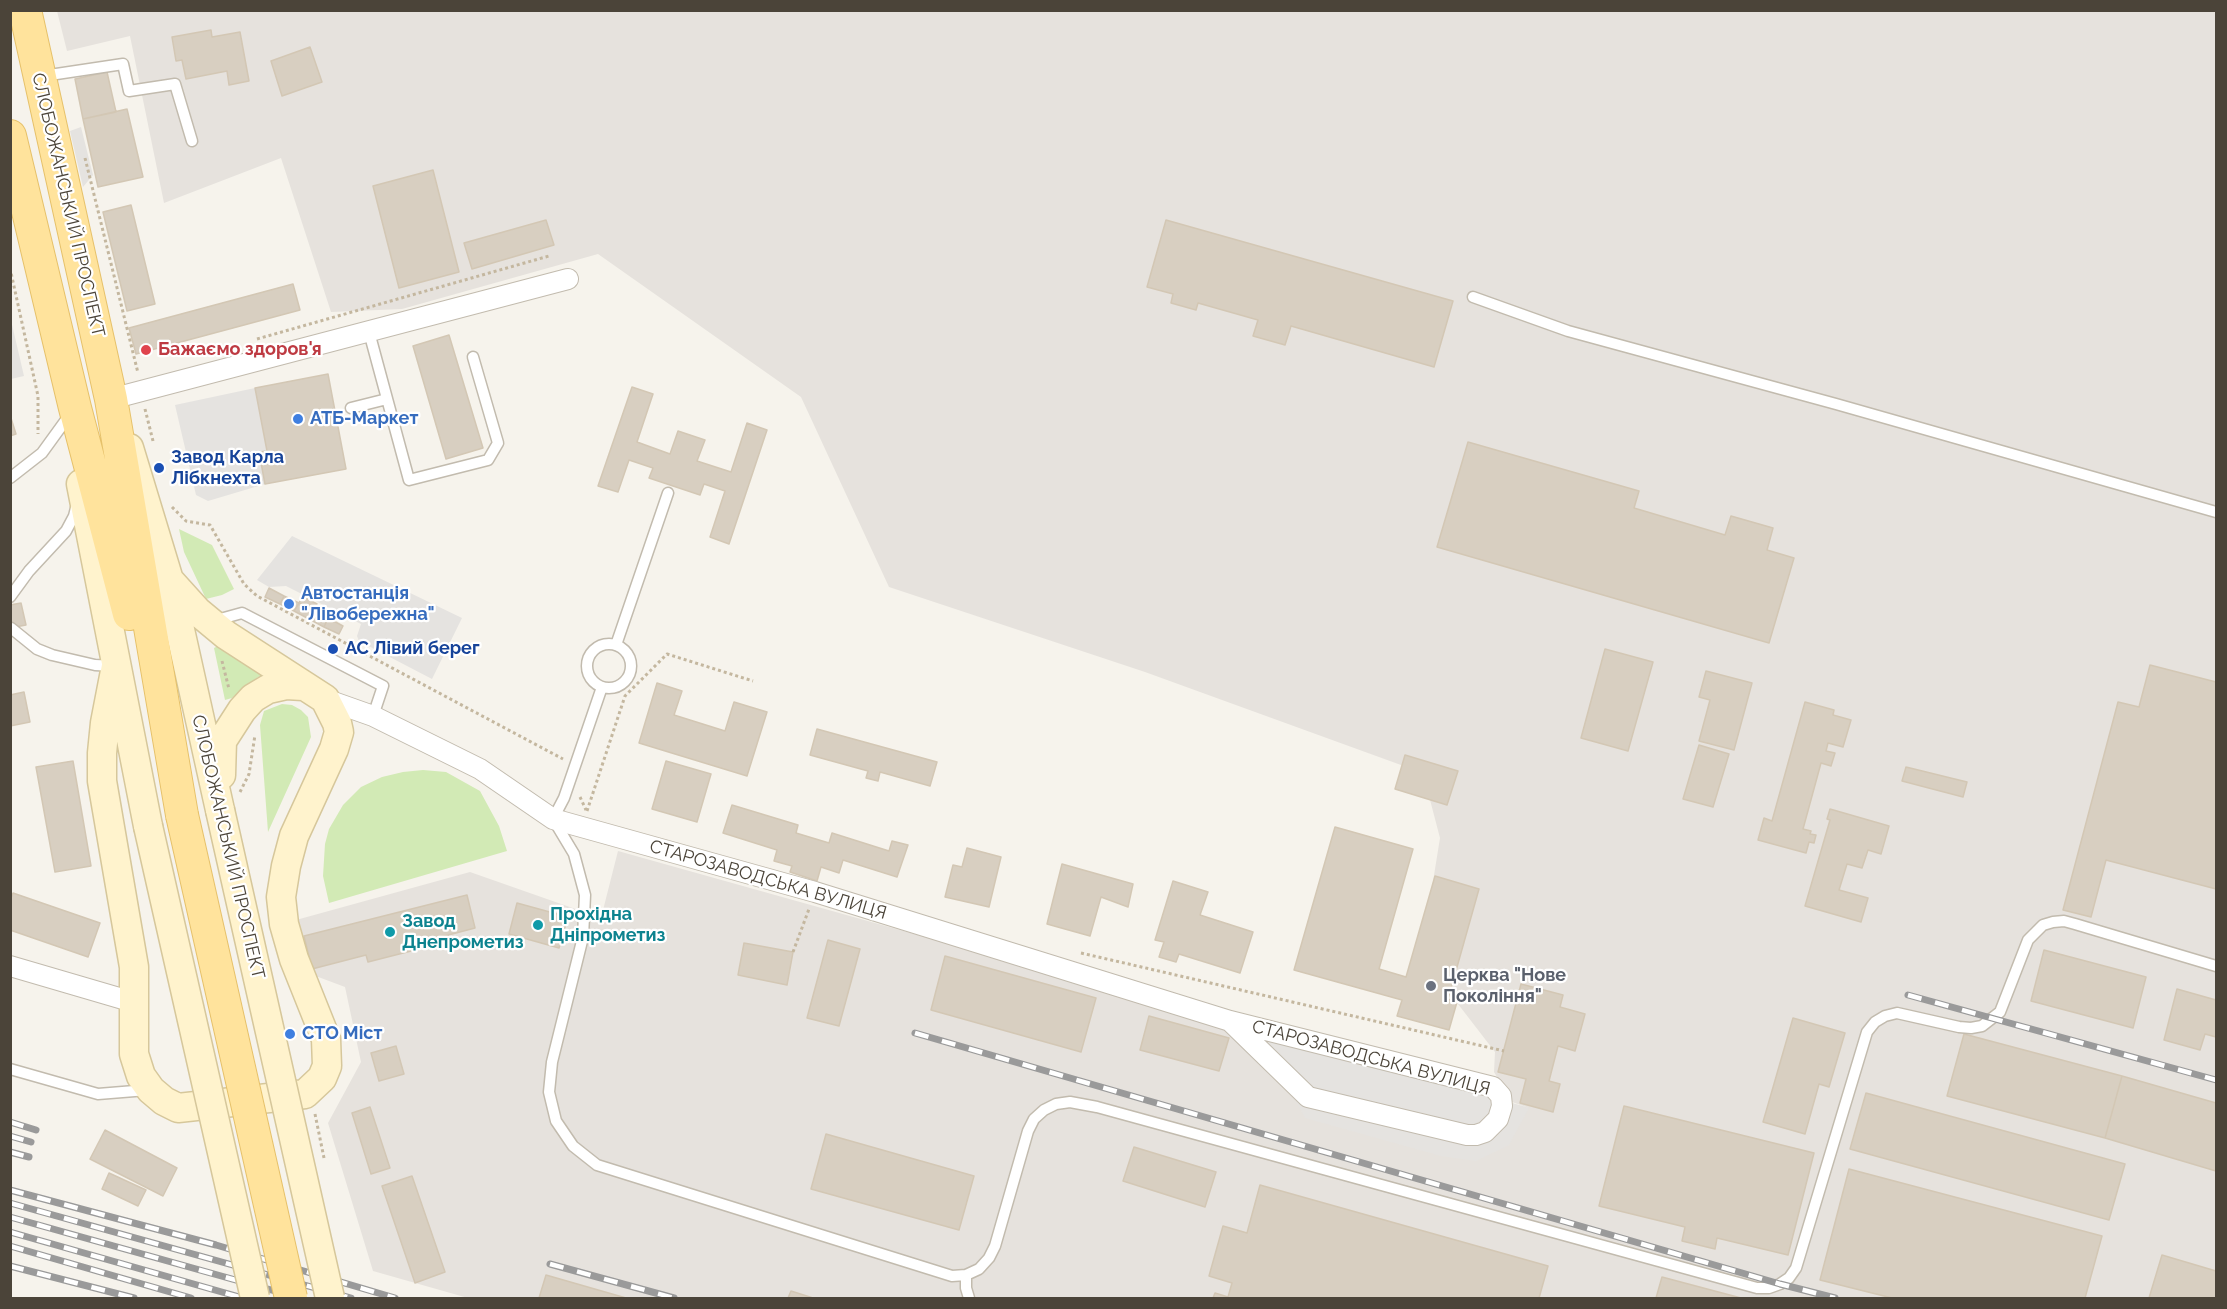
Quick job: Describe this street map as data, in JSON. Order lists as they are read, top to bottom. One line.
{"streets":{"main road":["СЛОБОЖАНСЬКИЙ ПРОСПЕКТ"],"street":["СТАРОЗАВОДСЬКА ВУЛИЦЯ"]},"places":["Бажаємо здоров'я","АТБ-Маркет","Завод Карла Лібкнехта","Автостанція \"Лівобережна\"","АС Лівий берег","Прохідна Дніпрометиз","Завод Днепрометиз","Церква \"Нове Покоління\"","СТО Міст"]}
